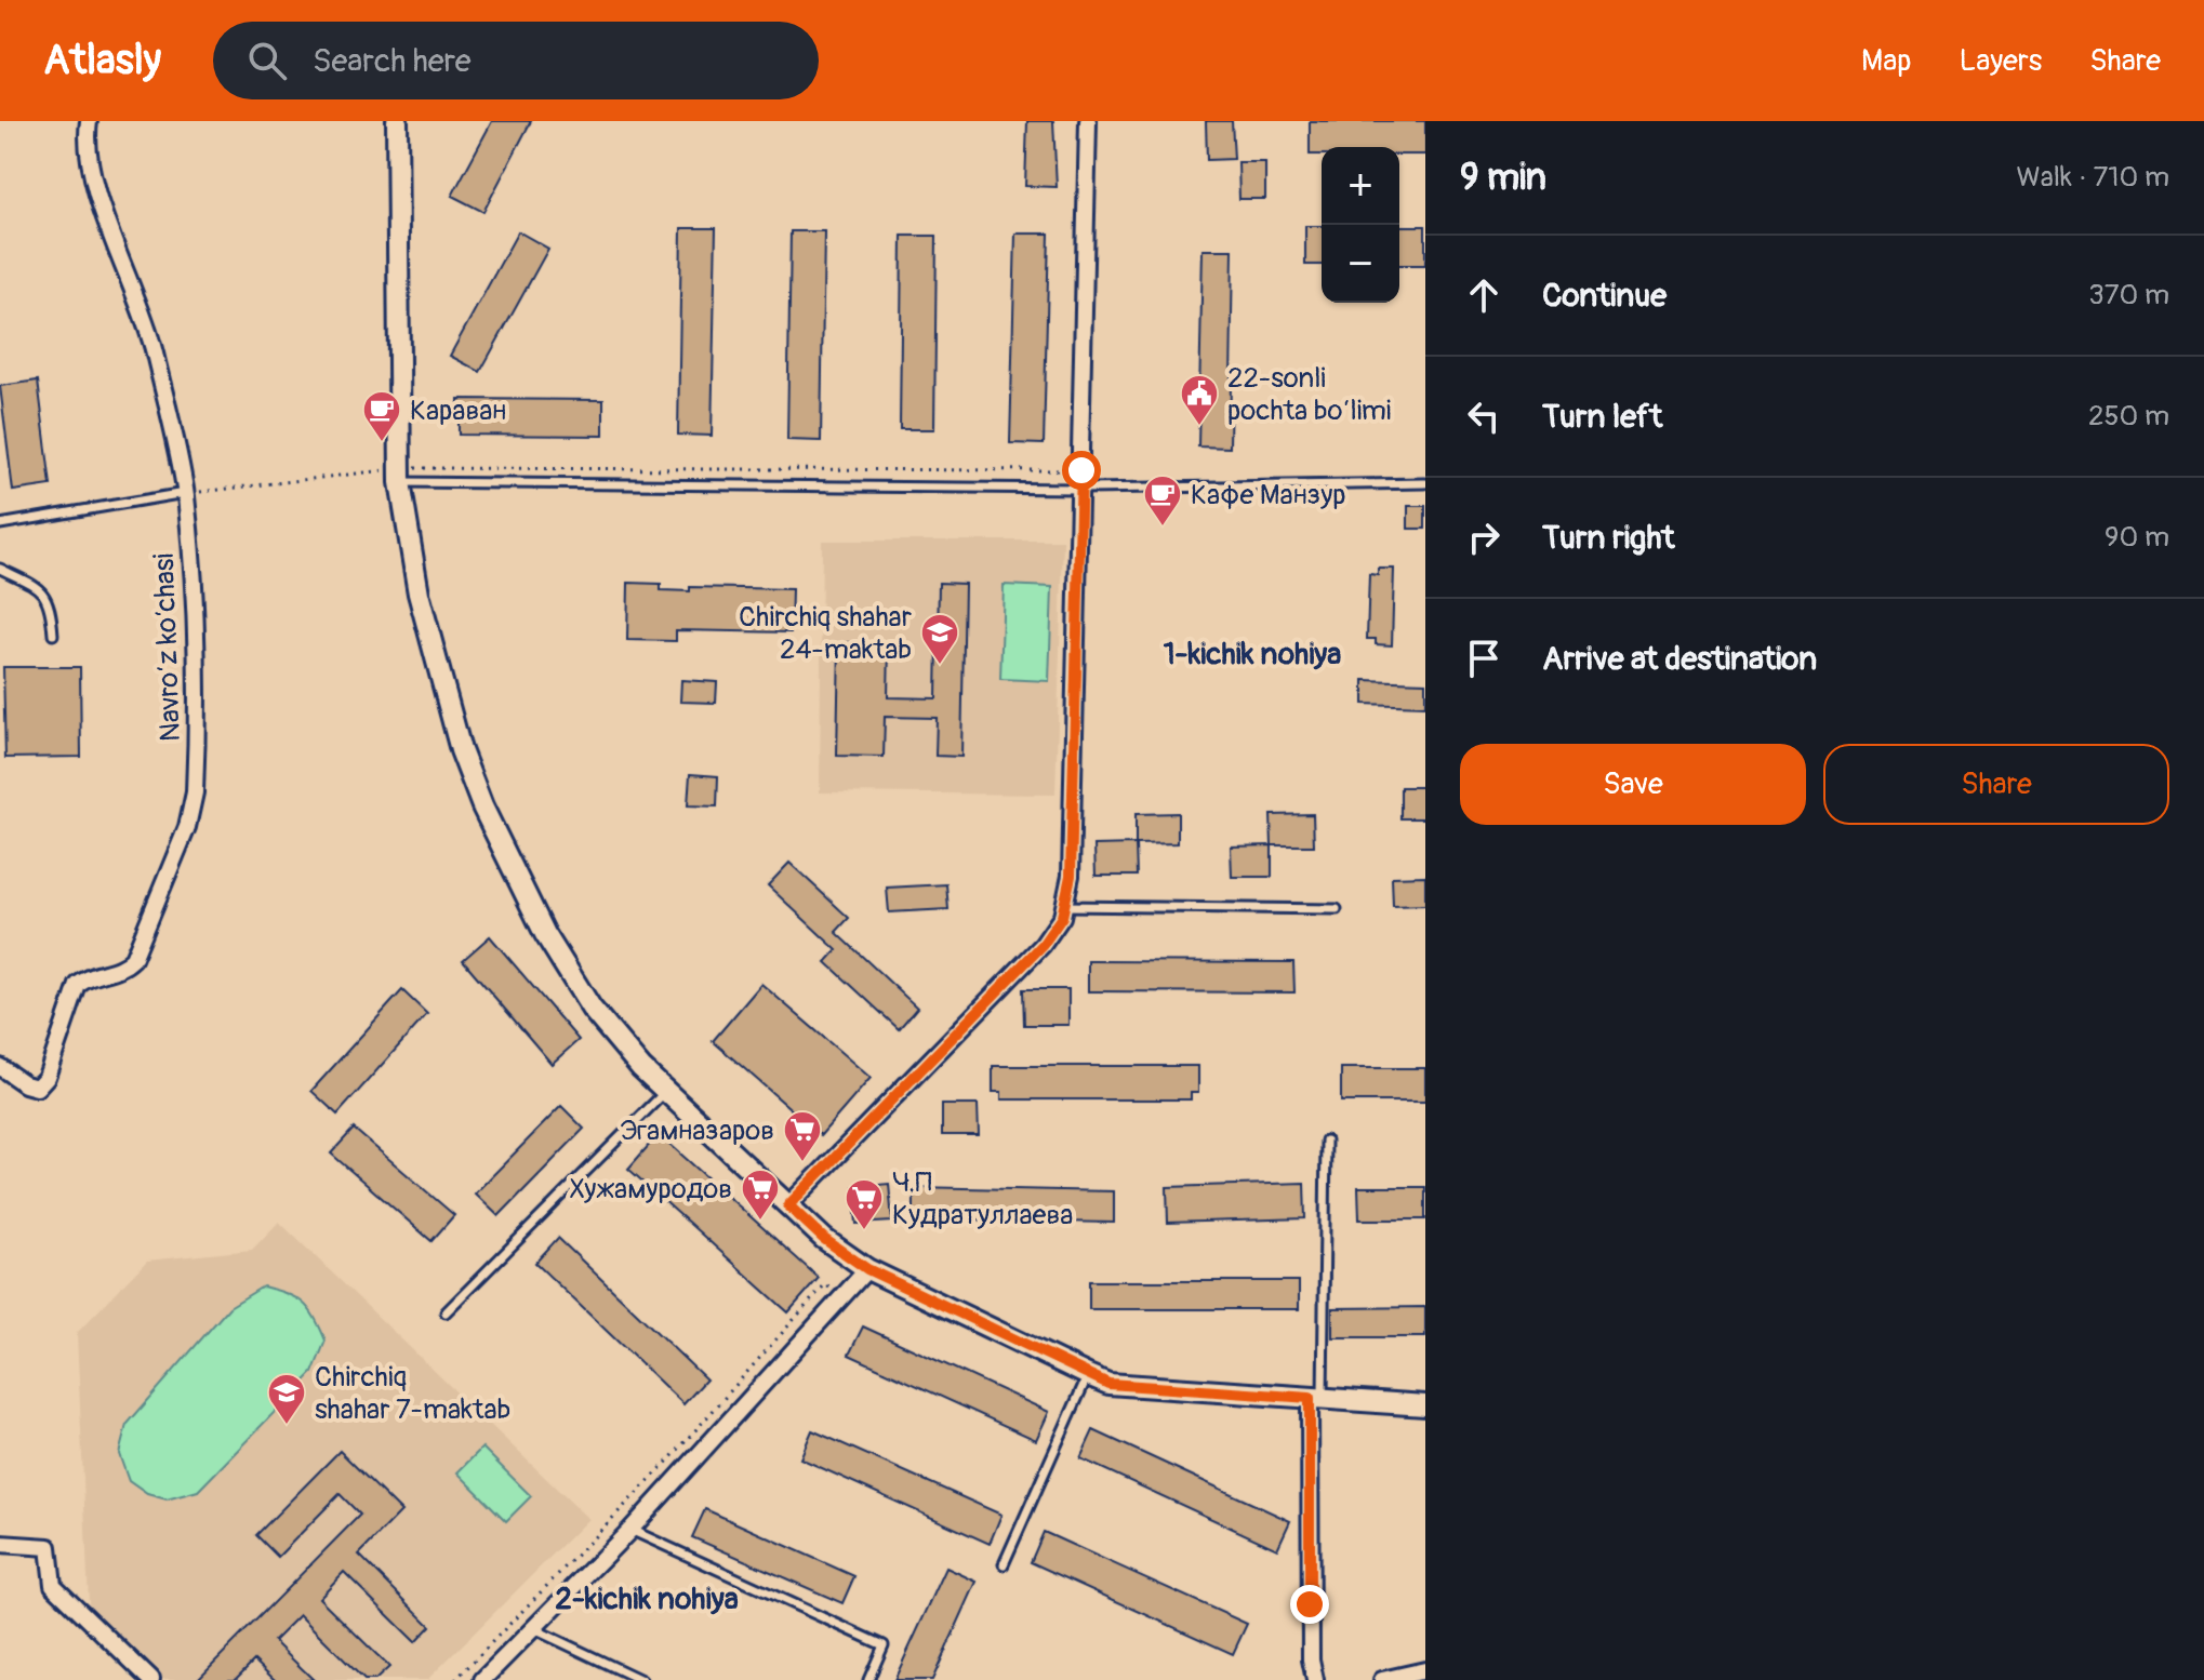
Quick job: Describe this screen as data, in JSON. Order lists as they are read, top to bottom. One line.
{"streets":{"street":["Navro‘z ko‘chasi"]},"districts":["1-kichik nohiya","2-kichik nohiya"],"places":{"public building":["22-sonli pochta bo‘limi"],"cafe":["Караван","Кафе Манзур"],"school or university":["Chirchiq shahar 24-maktab","Chirchiq shahar 7-maktab"],"supermarket":["Эгамназаров","Хужамуродов","Ч.П Кудратуллаева"]},"page":{"header":"Atlasly","search":"Search here","nav":["Map","Layers","Share"],"heading":["9 min","Walk · 710 m"],"map_buttons":["+","−"],"list":[["Continue","370 m"],["Turn left","250 m"],["Turn right","90 m"],"Arrive at destination"],"buttons":["Save","Share"]}}
